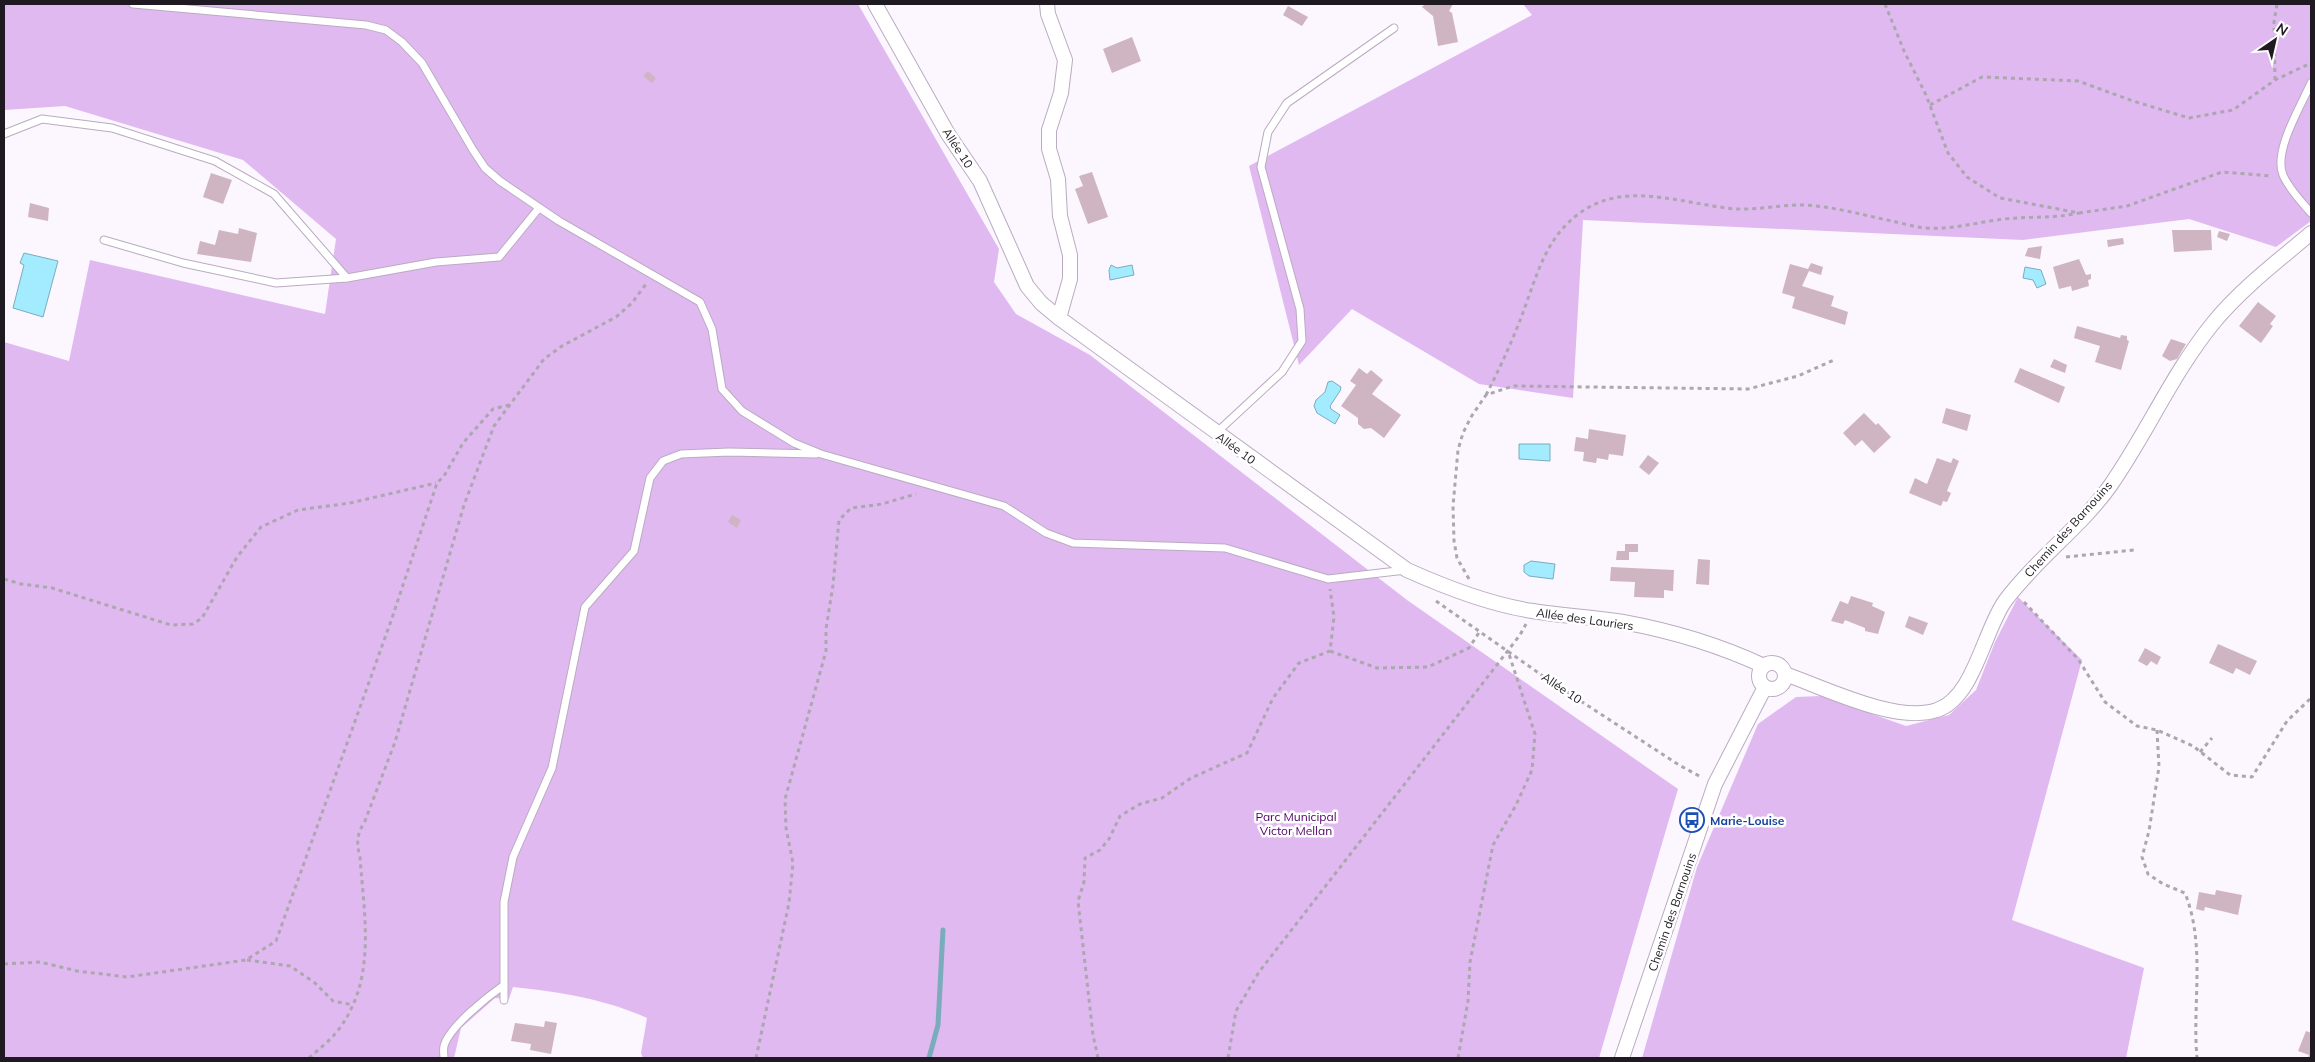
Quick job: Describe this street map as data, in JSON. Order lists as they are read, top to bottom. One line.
{"streets":{"street":["Allée 10","Chemin des Barnouins","Allée des Lauriers"]},"crossings":[["Allée 10","Chemin des Barnouins"],["Allée 10","Allée des Lauriers"],["Chemin des Barnouins","Allée des Lauriers"]],"parks":["Parc Municipal Victor Mellan"],"places":{"bus stop":["Marie-Louise"]},"north":"top right"}
